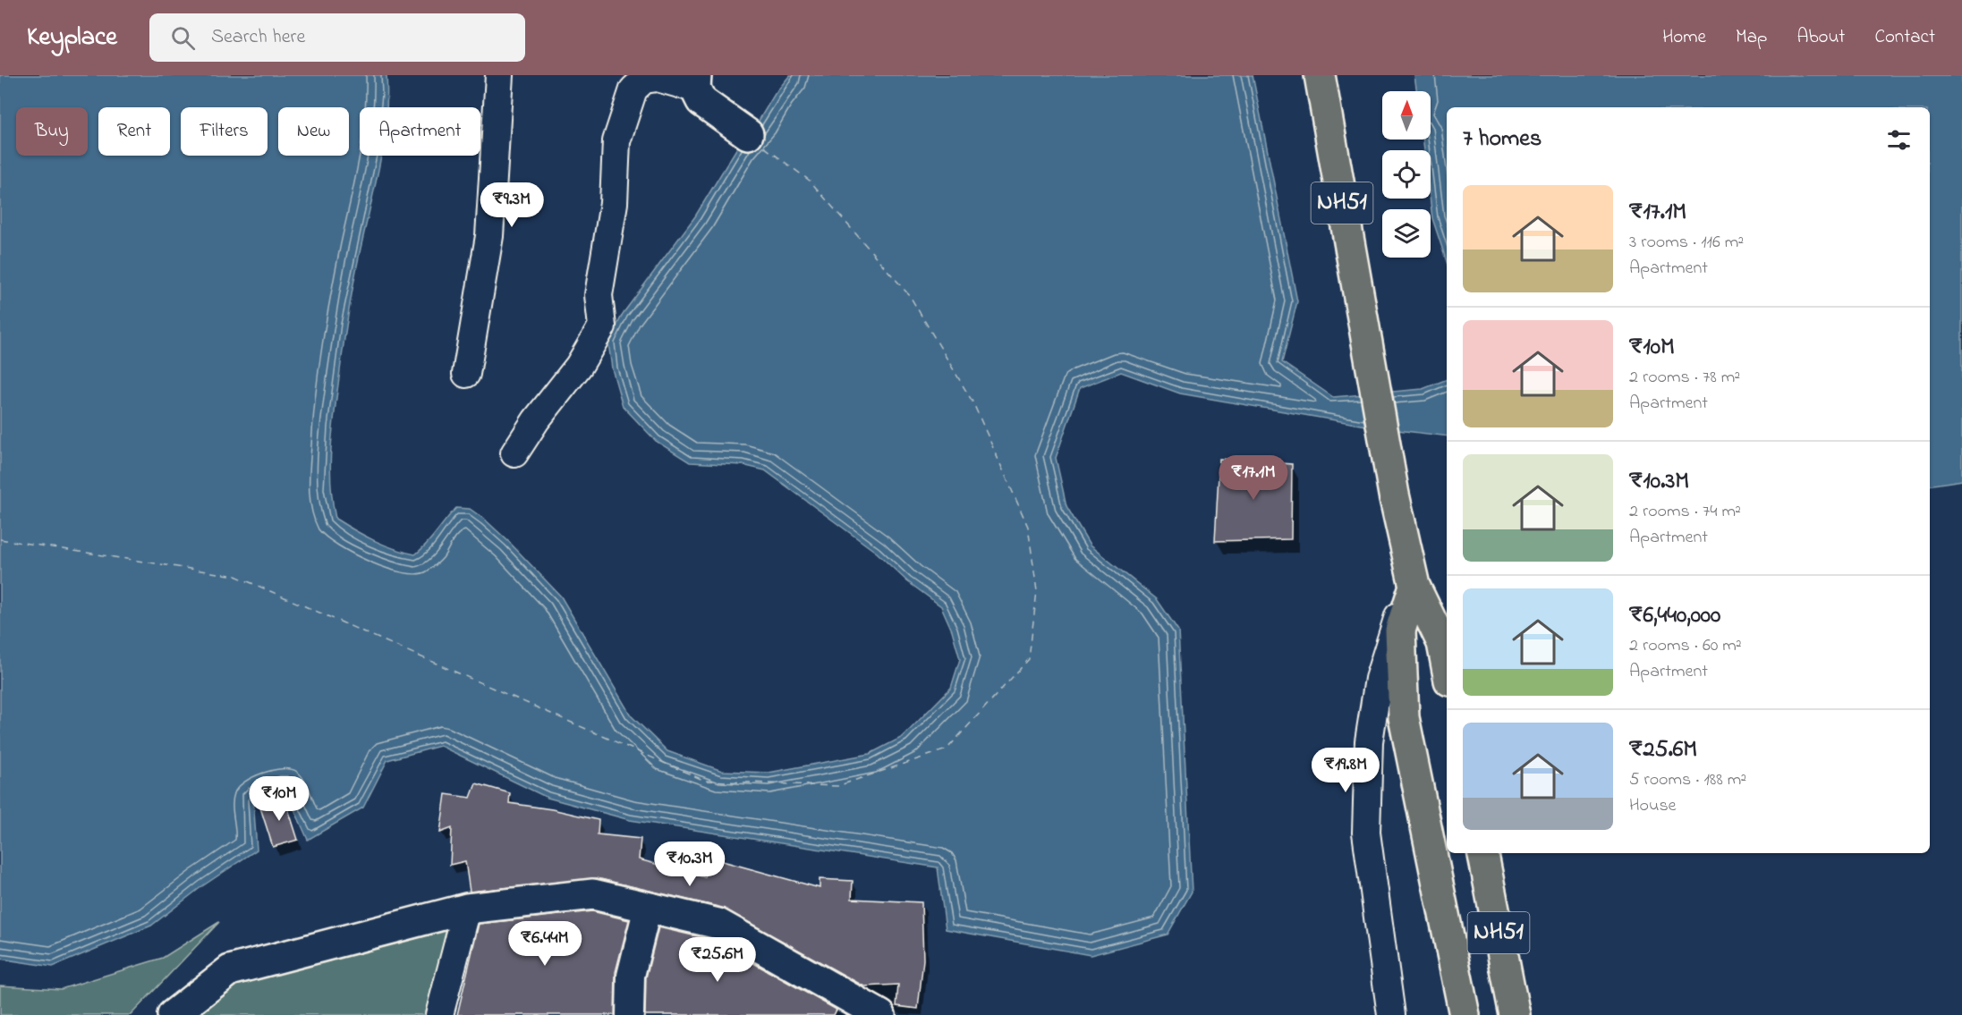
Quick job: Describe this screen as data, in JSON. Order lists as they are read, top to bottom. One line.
{"streets":{"highway":["NH51"]},"north":"top","page":{"header":"Keyplace","search":"Search here","nav":["Home","Map","About","Contact"],"chip":["Buy","Rent","Filters","New","Apartment"],"heading":"7 homes","list":[{"name":"₹17.1M","note":"3 rooms · 116 m² · Apartment"},{"name":"₹10M","note":"2 rooms · 78 m² · Apartment"},{"name":"₹10.3M","note":"2 rooms · 74 m² · Apartment"},{"name":"₹6,440,000","note":"2 rooms · 60 m² · Apartment"},{"name":"₹25.6M","note":"5 rooms · 188 m² · House"}],"price":["₹9.3M","₹17.1M","₹19.8M","₹10M","₹10.3M","₹6.44M","₹25.6M"]}}
